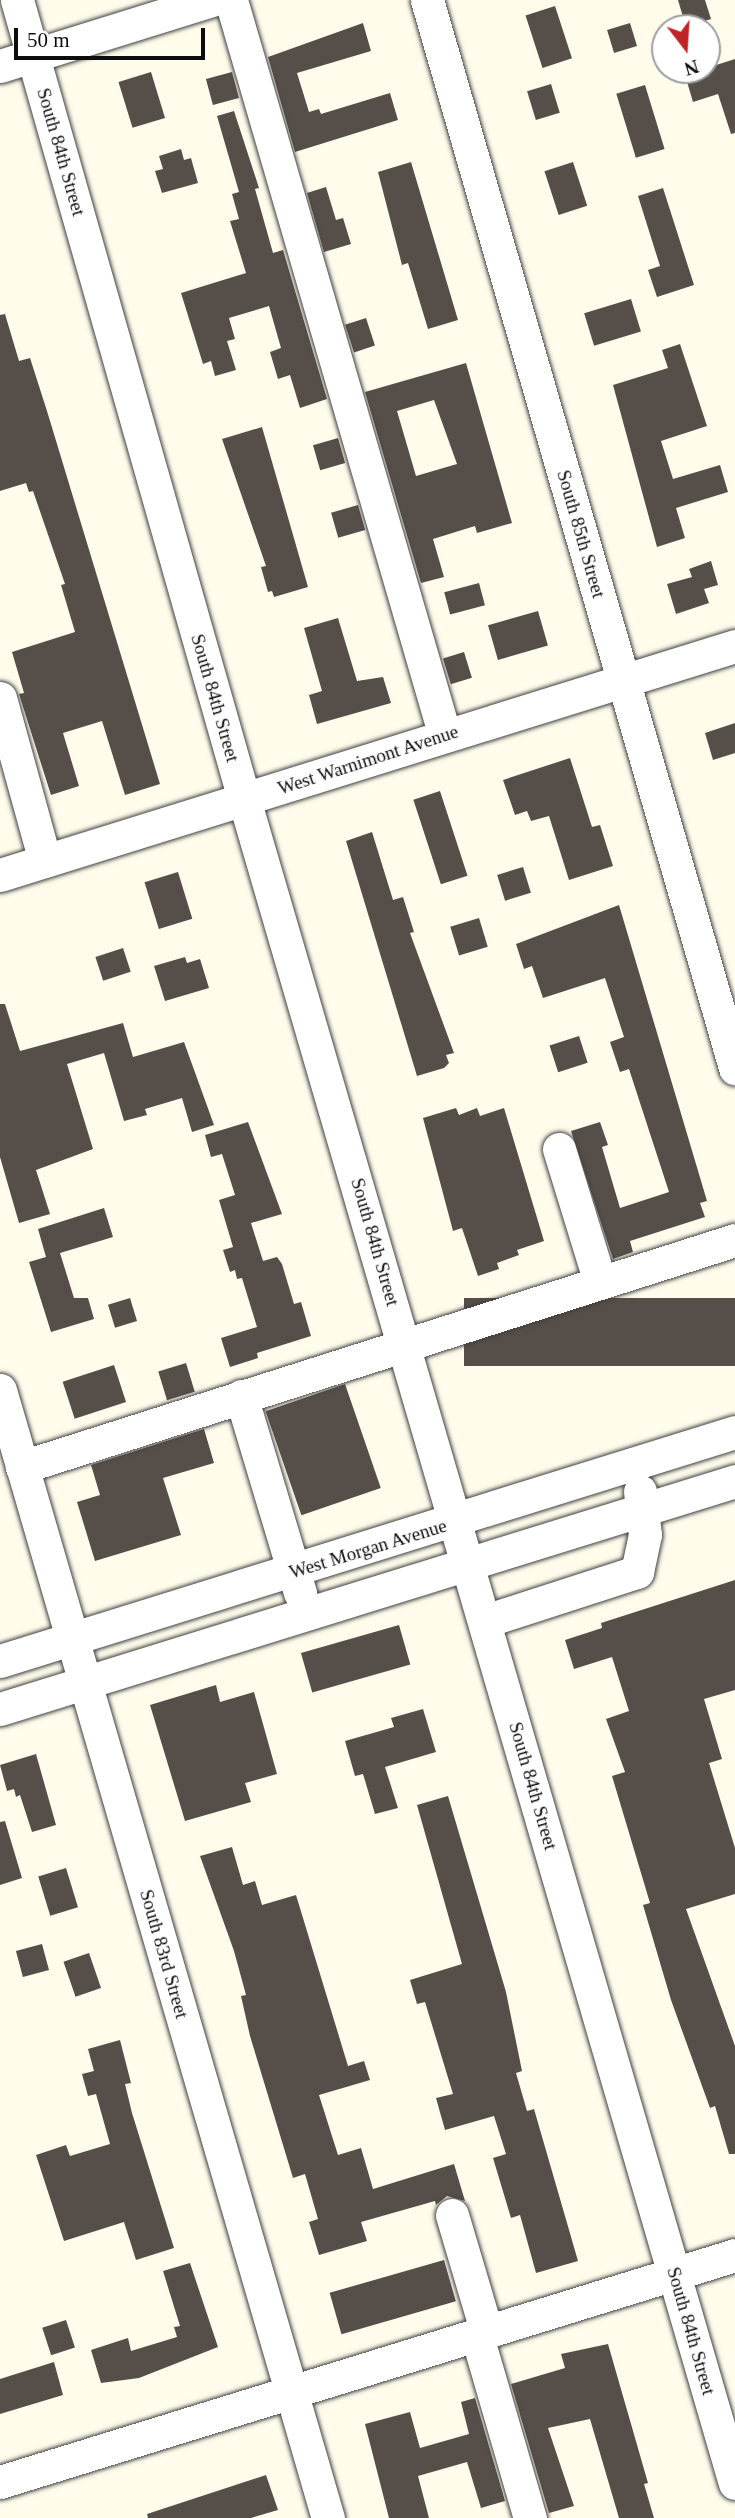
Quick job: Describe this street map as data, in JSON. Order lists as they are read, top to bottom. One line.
{"streets":{"street":["South 84th Street","South 85th Street","West Warnimont Avenue","West Morgan Avenue","South 83rd Street"]},"crossings":[["South 84th Street","West Warnimont Avenue"],["South 84th Street","West Morgan Avenue"],["South 85th Street","West Warnimont Avenue"],["West Morgan Avenue","South 83rd Street"]],"scale_bar":"50 m","north":"bottom"}
